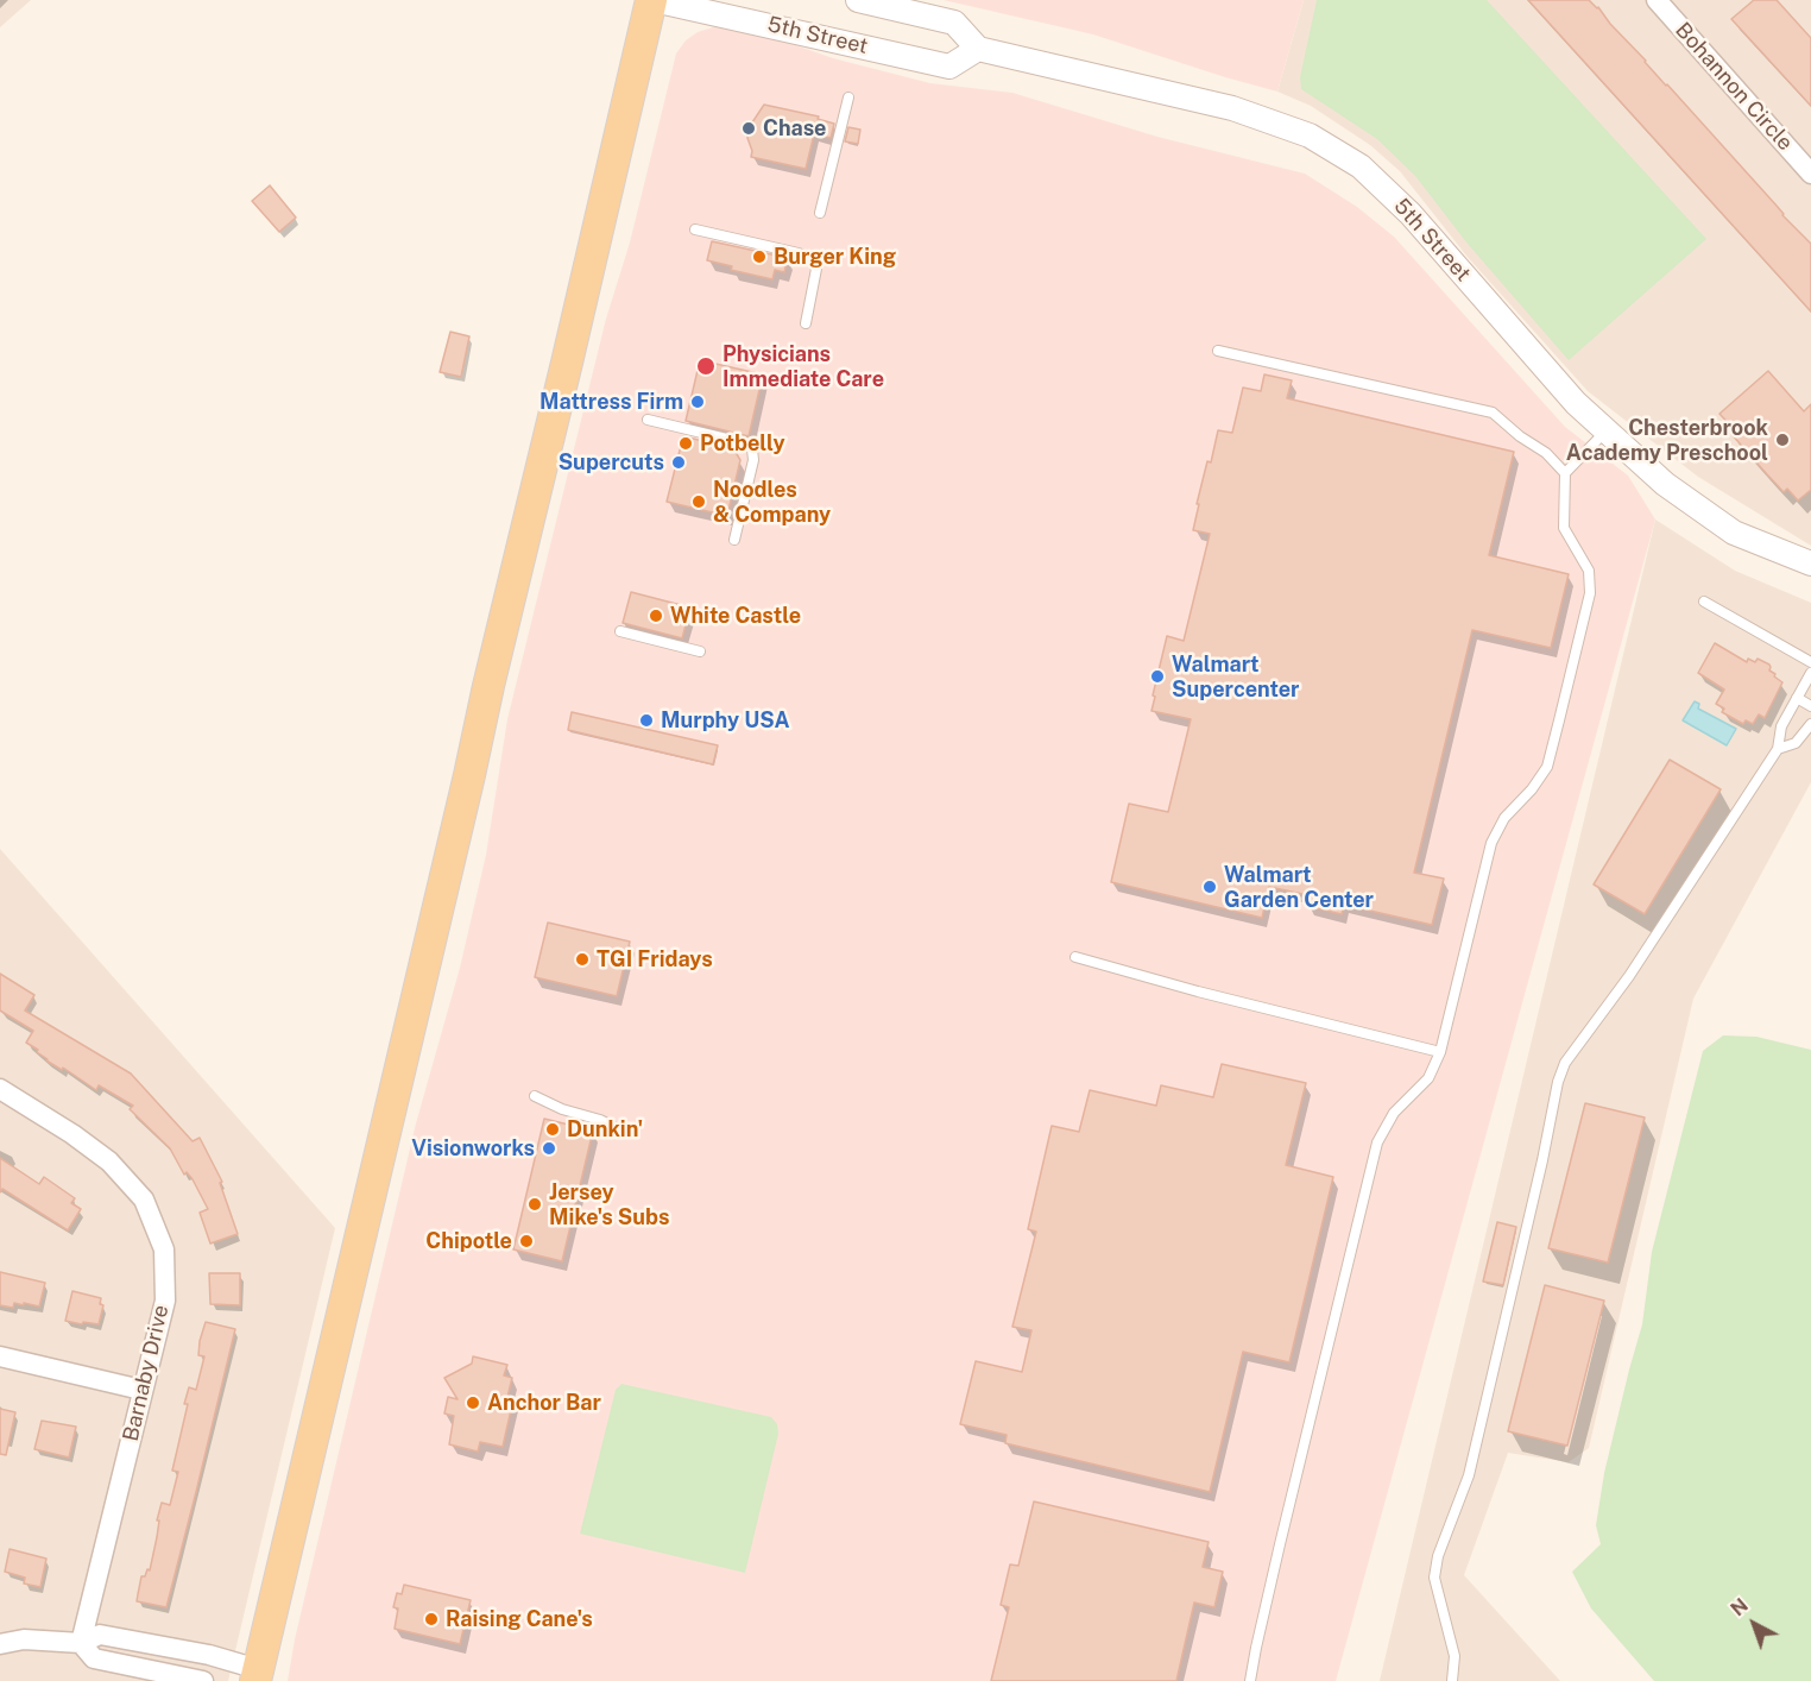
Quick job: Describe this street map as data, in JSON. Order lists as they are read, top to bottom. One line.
{"streets":{"street":["5th Street","Bohannon Circle","Barnaby Drive"]},"places":["Chase","Burger King","Physicians Immediate Care","Mattress Firm","Chesterbrook Academy Preschool","Potbelly","Supercuts","Noodles & Company","White Castle","Walmart Supercenter","Murphy USA","Walmart Garden Center","TGI Fridays","Dunkin'","Visionworks","Jersey Mike's Subs","Chipotle","Anchor Bar","Raising Cane's"],"north":"top left"}
